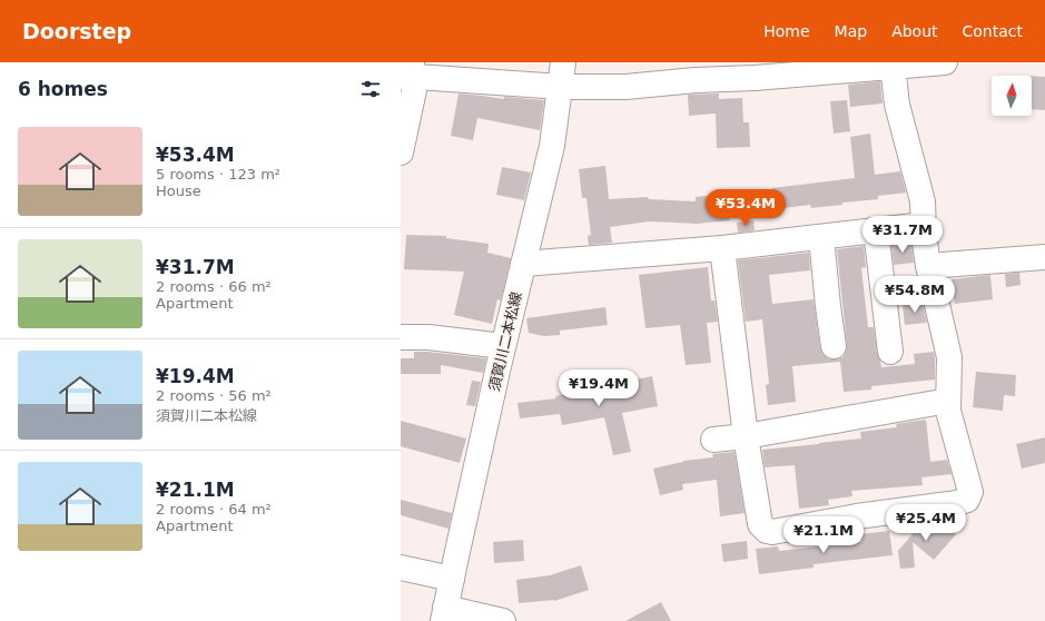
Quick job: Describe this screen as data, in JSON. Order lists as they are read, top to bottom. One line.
{"streets":{"street":["須賀川二本松線"]},"north":"top","page":{"header":"Doorstep","nav":["Home","Map","About","Contact"],"heading":"6 homes","list":[{"name":"¥53.4M","note":"5 rooms · 123 m² · House"},{"name":"¥31.7M","note":"2 rooms · 66 m² · Apartment"},{"name":"¥19.4M","note":"2 rooms · 56 m² · 須賀川二本松線"},{"name":"¥21.1M","note":"2 rooms · 64 m² · Apartment"}],"price":["¥53.4M","¥31.7M","¥54.8M","¥19.4M","¥25.4M","¥21.1M"]}}
